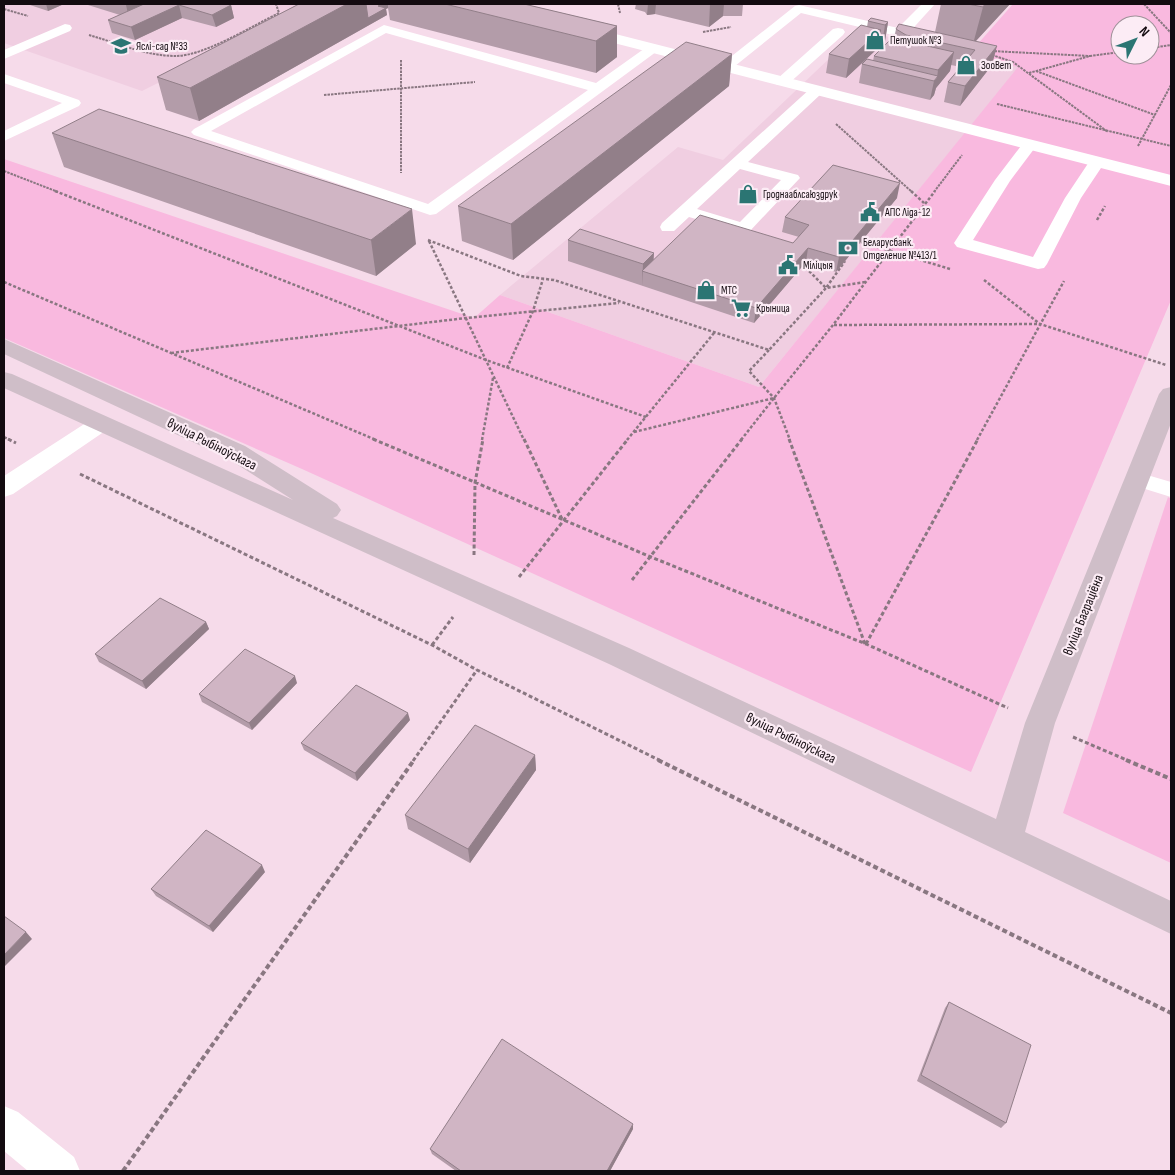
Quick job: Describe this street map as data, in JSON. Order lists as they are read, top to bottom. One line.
{"streets":{"main road":["вуліца Рыбіноўскага","вуліца Баграціёна"]},"crossings":[["вуліца Рыбіноўскага","вуліца Баграціёна"]],"places":{"shop":["Петушок №3","ЗооВет","Гроднааблсаюздрук","МТС"],"school or university":["Яслі-сад №33"],"public building":["АПС Ліда-12","Міліцыя"],"bank":["Беларусбанк. Отделение №413/1"],"supermarket":["Крыница"]},"north":"top right"}
